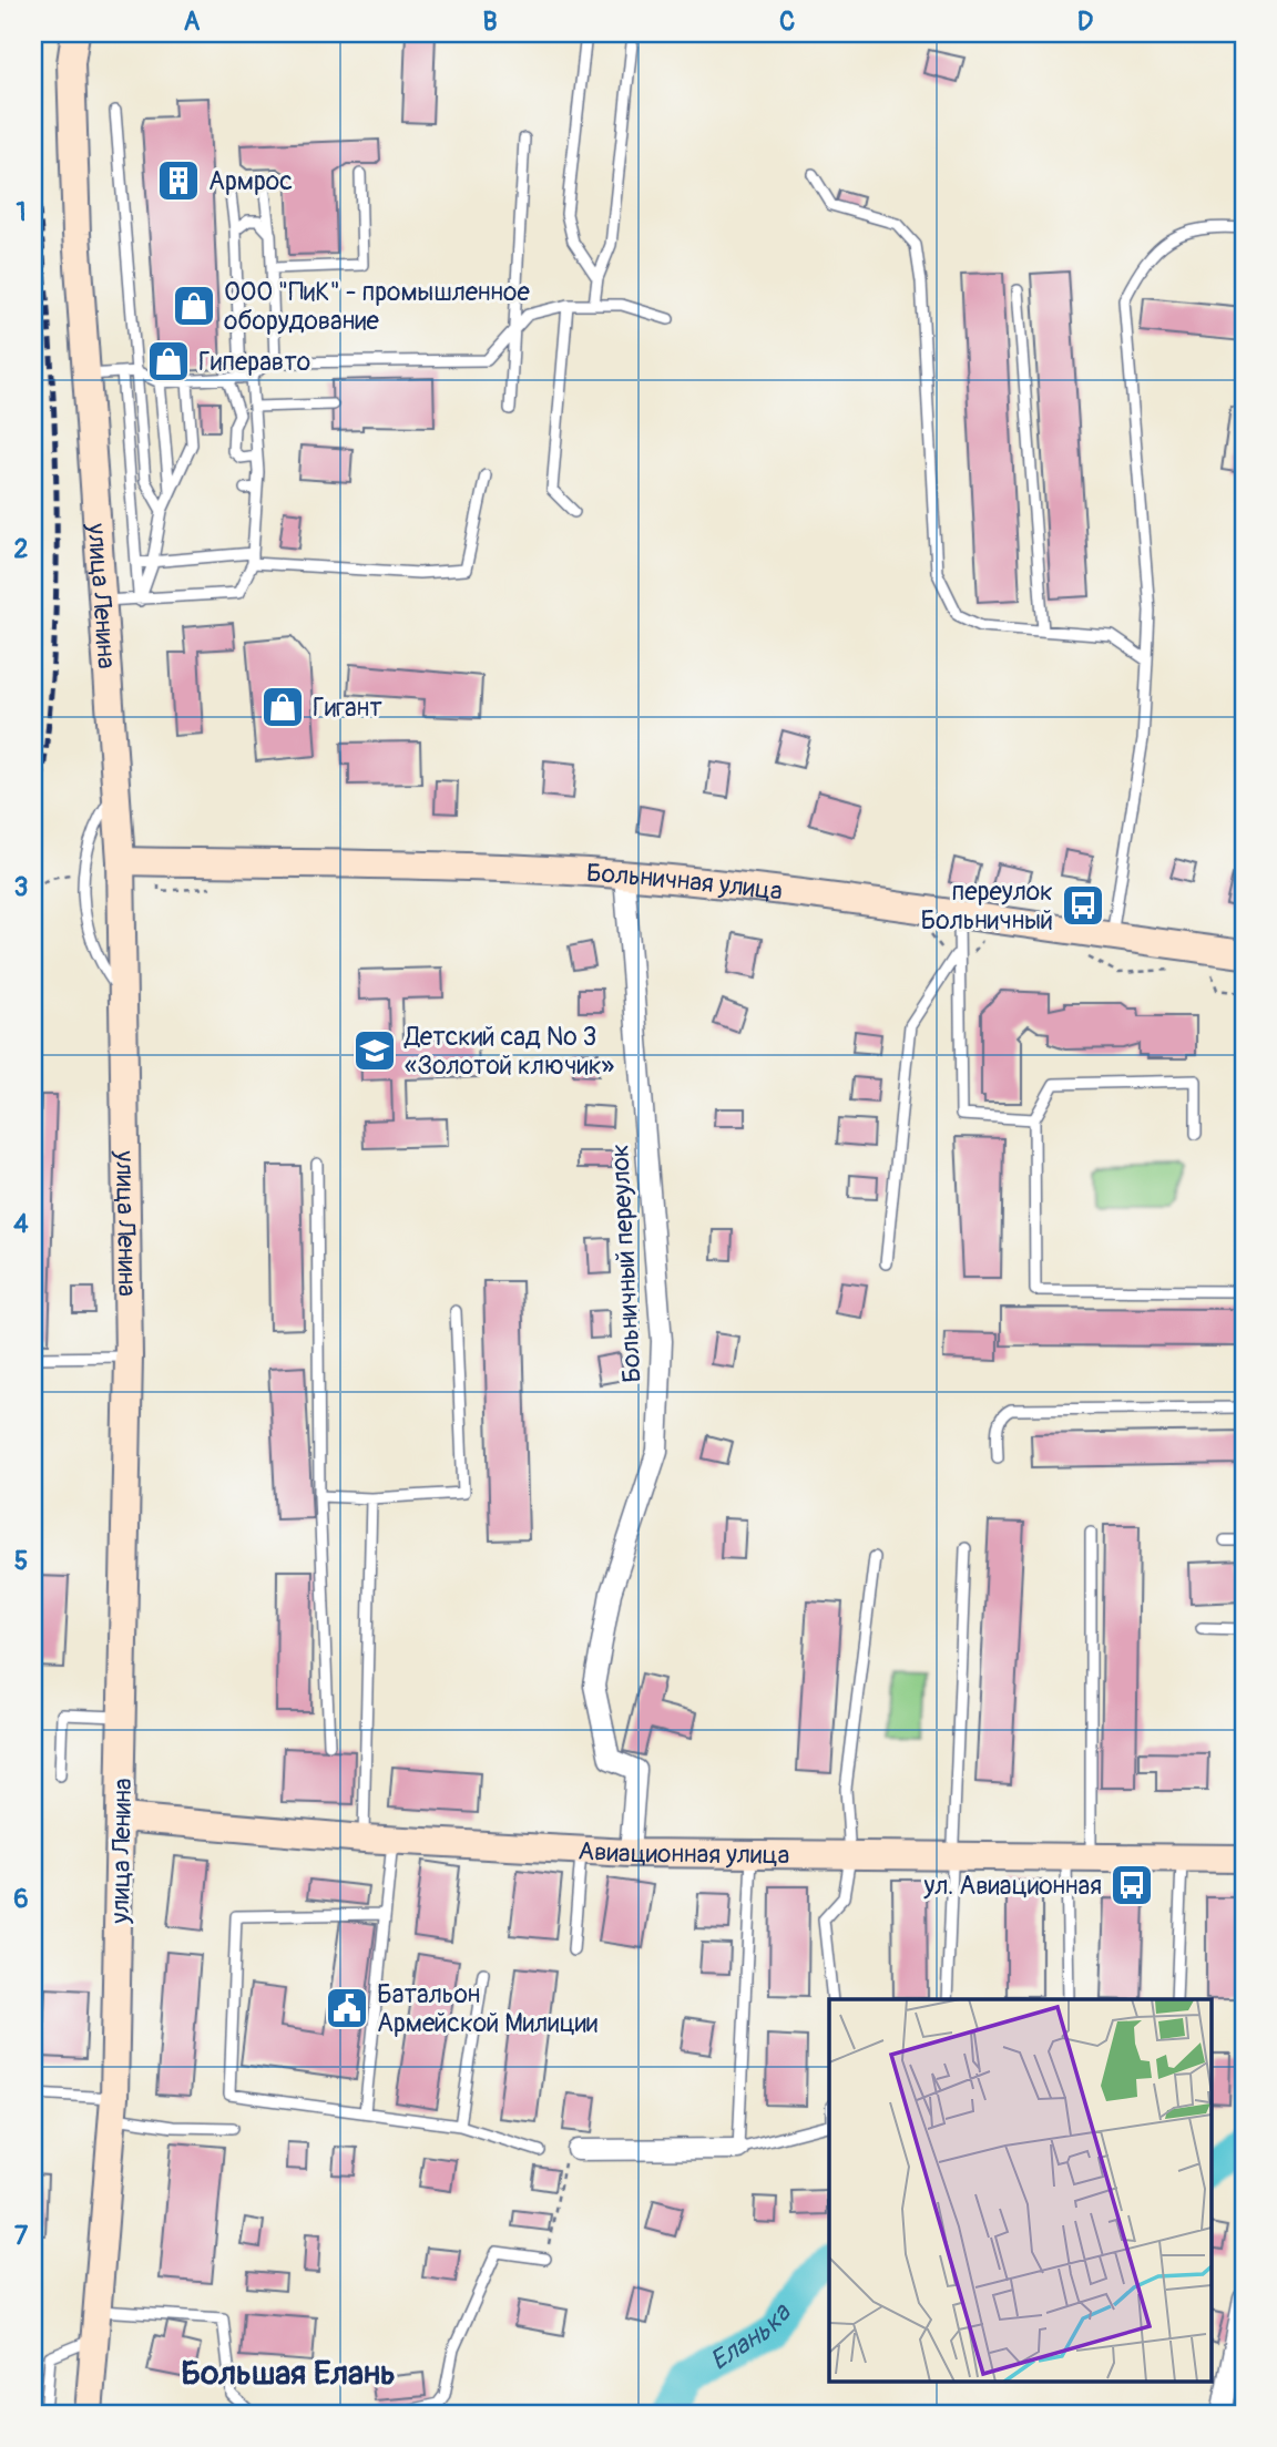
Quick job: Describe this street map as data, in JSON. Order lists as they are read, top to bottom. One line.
{"streets":{"main road":["улица Ленина","Больничная улица","Авиационная улица"],"street":["Больничный переулок"]},"crossings":[["улица Ленина","Больничная улица"],["улица Ленина","Авиационная улица"],["Больничная улица","Больничный переулок"],["Больничный переулок","Авиационная улица"]],"districts":["Большая Елань"],"water":["Еланька"],"places":{"building":["Армрос"],"shop":["ООО \"ПиК\" - промышленное оборудование","Гиперавто","Гигант"],"bus stop":["переулок Больничный","ул. Авиационная"],"school or university":["Детский сад № 3 «Золотой ключик»"],"public building":["Батальон Армейской Милиции"]},"grid":{"columns":["A","B","C","D"],"rows":["1","2","3","4","5","6","7"]}}
